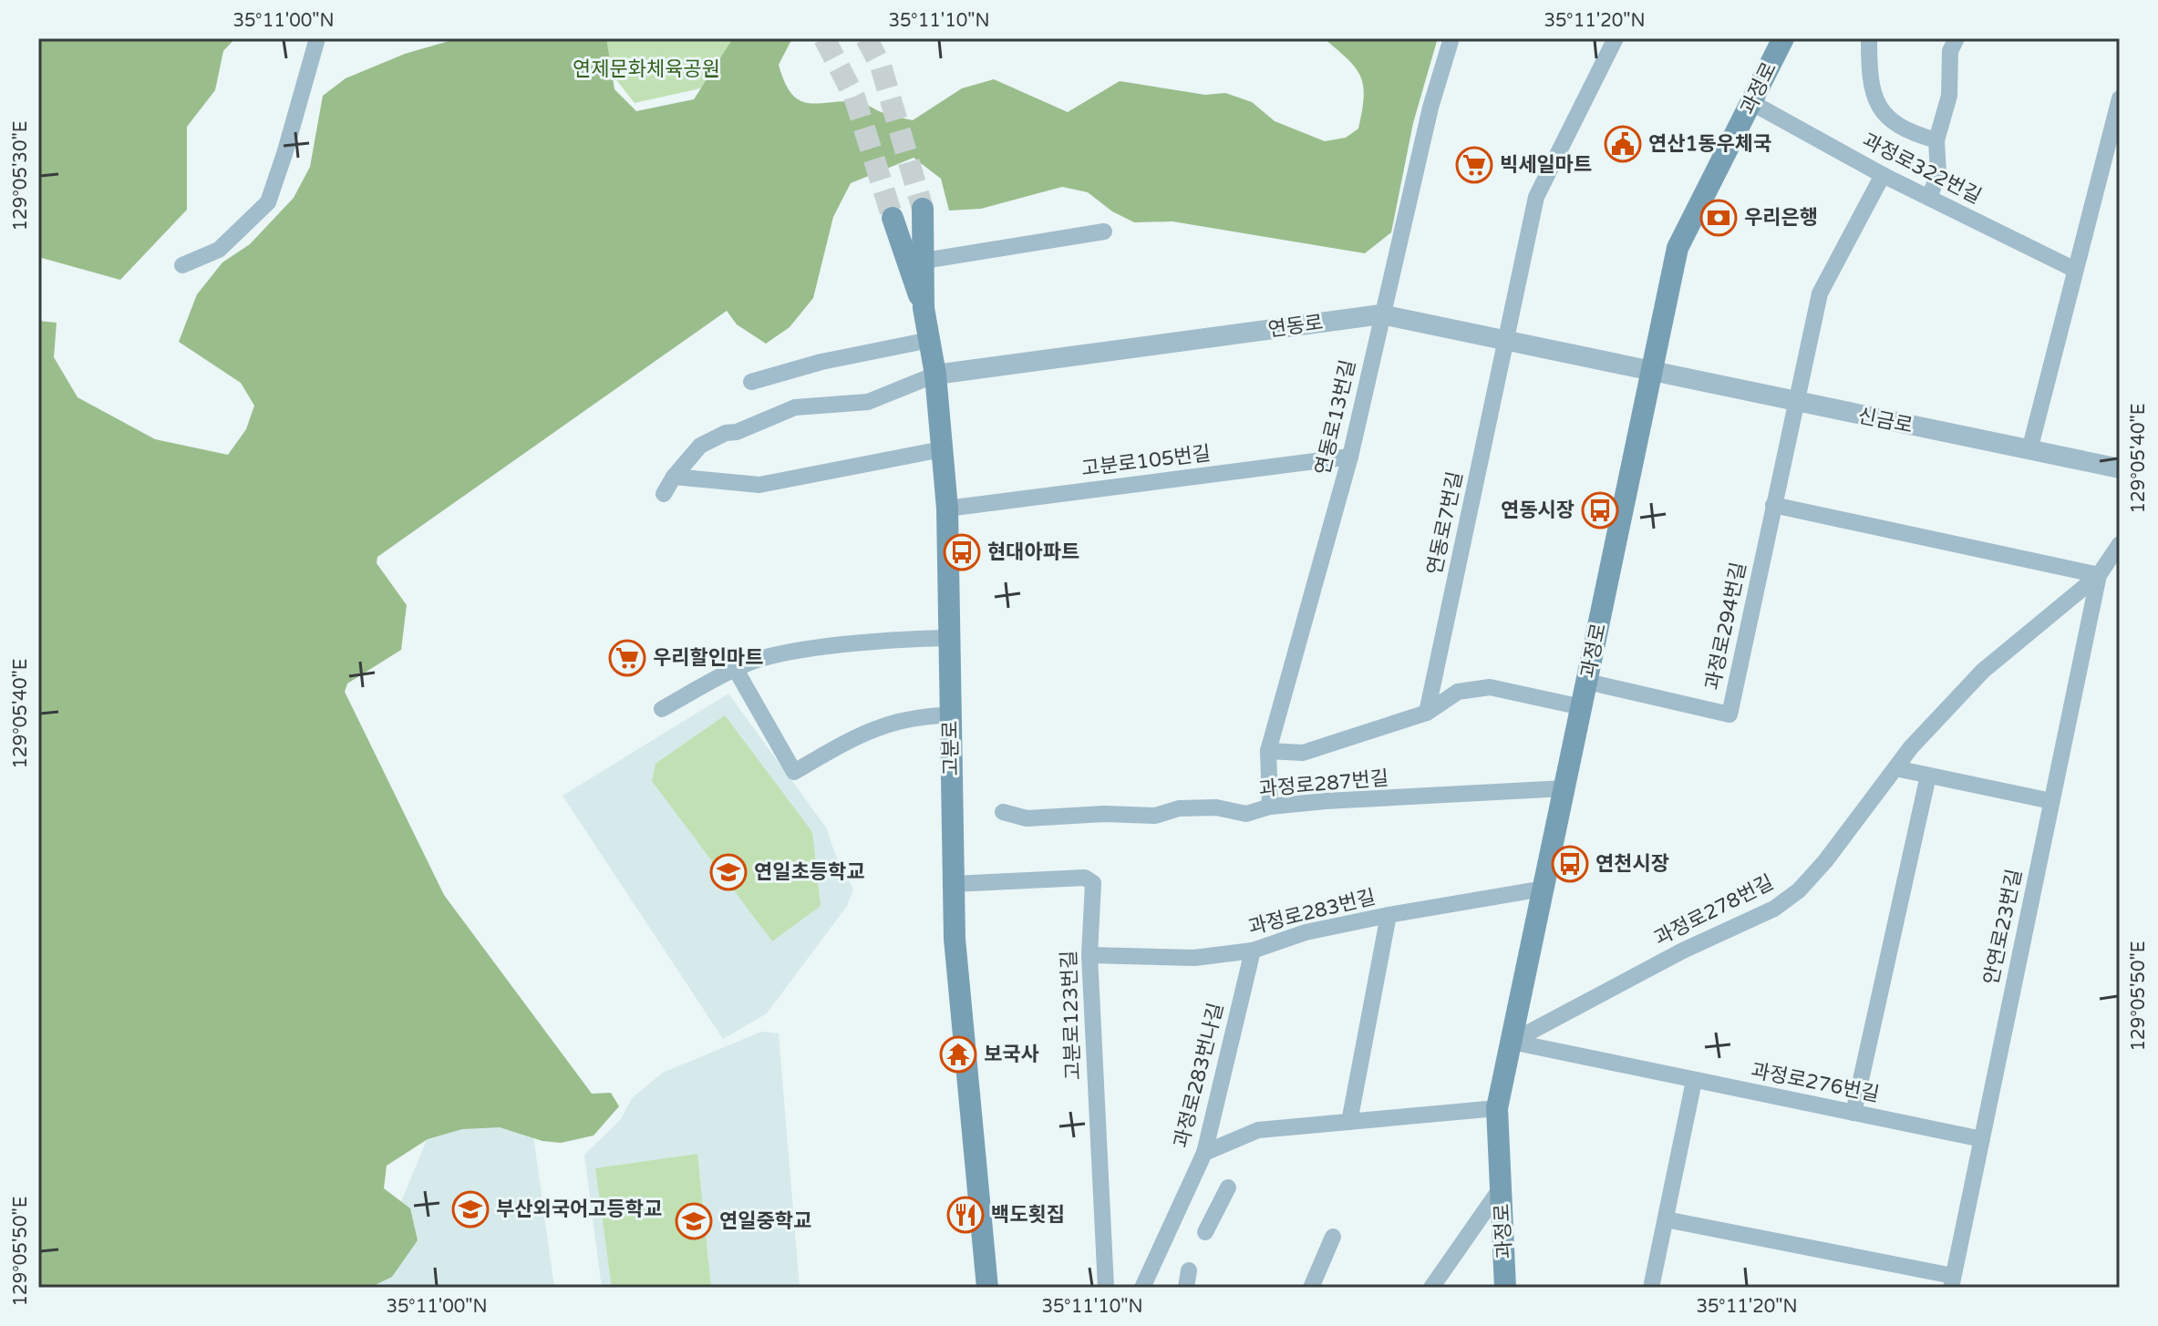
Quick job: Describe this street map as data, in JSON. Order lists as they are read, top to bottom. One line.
{"streets":{"main road":["과정로","고분로"],"street":["과정로322번길","연동로","연동로13번길","신금로","고분로105번길","연동로7번길","과정로294번길","과정로287번길","과정로278번길","과정로283번길","안연로23번길","고분로123번길","과정로283번나길","과정로276번길"]},"crossings":[["과정로","과정로322번길"],["과정로","연동로"],["과정로","신금로"],["과정로","과정로294번길"],["과정로","과정로287번길"],["과정로","과정로278번길"],["과정로","과정로283번길"],["과정로","과정로276번길"],["과정로322번길","과정로294번길"],["연동로","연동로13번길"],["연동로","신금로"],["연동로","연동로7번길"],["연동로","고분로"],["연동로13번길","고분로105번길"],["연동로13번길","과정로287번길"],["신금로","과정로294번길"],["고분로105번길","고분로"],["고분로","고분로123번길"],["과정로278번길","안연로23번길"],["과정로278번길","과정로276번길"],["과정로283번길","고분로123번길"],["과정로283번길","과정로283번나길"],["안연로23번길","과정로276번길"]],"parks":["연제문화체육공원"],"places":{"public building":["연산1동우체국"],"supermarket":["빅세일마트","우리할인마트"],"bank":["우리은행"],"bus stop":["연동시장","현대아파트","연천시장"],"school or university":["연일초등학교","부산외국어고등학교","연일중학교"],"temple":["보국사"],"restaurant":["백도횟집"]},"coordinates":["35°11'00\"N","35°11'10\"N","35°11'20\"N","129°05'30\"E","129°05'40\"E","129°05'50\"E"]}
